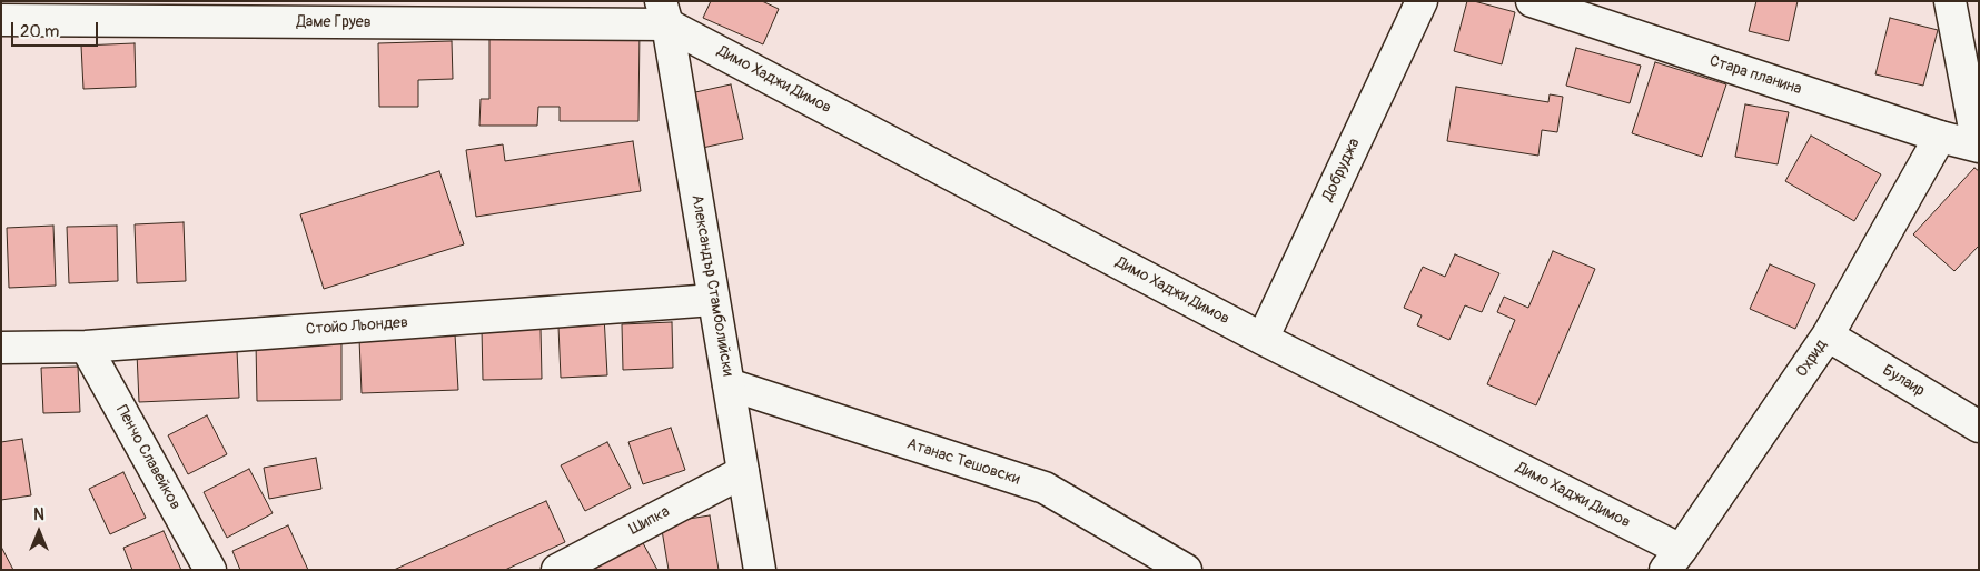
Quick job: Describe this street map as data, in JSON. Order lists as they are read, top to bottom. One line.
{"streets":{"street":["Даме Груев","Стара планина","Димо Хаджи Димов","Добруджа","Александър Стамболийски","Стойо Льондев","Охрид","Булаир","Пенчо Славейков","Атанас Тешовски","Шипка"]},"crossings":[["Даме Груев","Димо Хаджи Димов"],["Даме Груев","Александър Стамболийски"],["Стара планина","Охрид"],["Димо Хаджи Димов","Добруджа"],["Димо Хаджи Димов","Александър Стамболийски"],["Димо Хаджи Димов","Охрид"],["Александър Стамболийски","Стойо Льондев"],["Александър Стамболийски","Атанас Тешовски"],["Александър Стамболийски","Шипка"],["Стойо Льондев","Пенчо Славейков"],["Охрид","Булаир"]],"scale_bar":"20 m","north":"top"}
